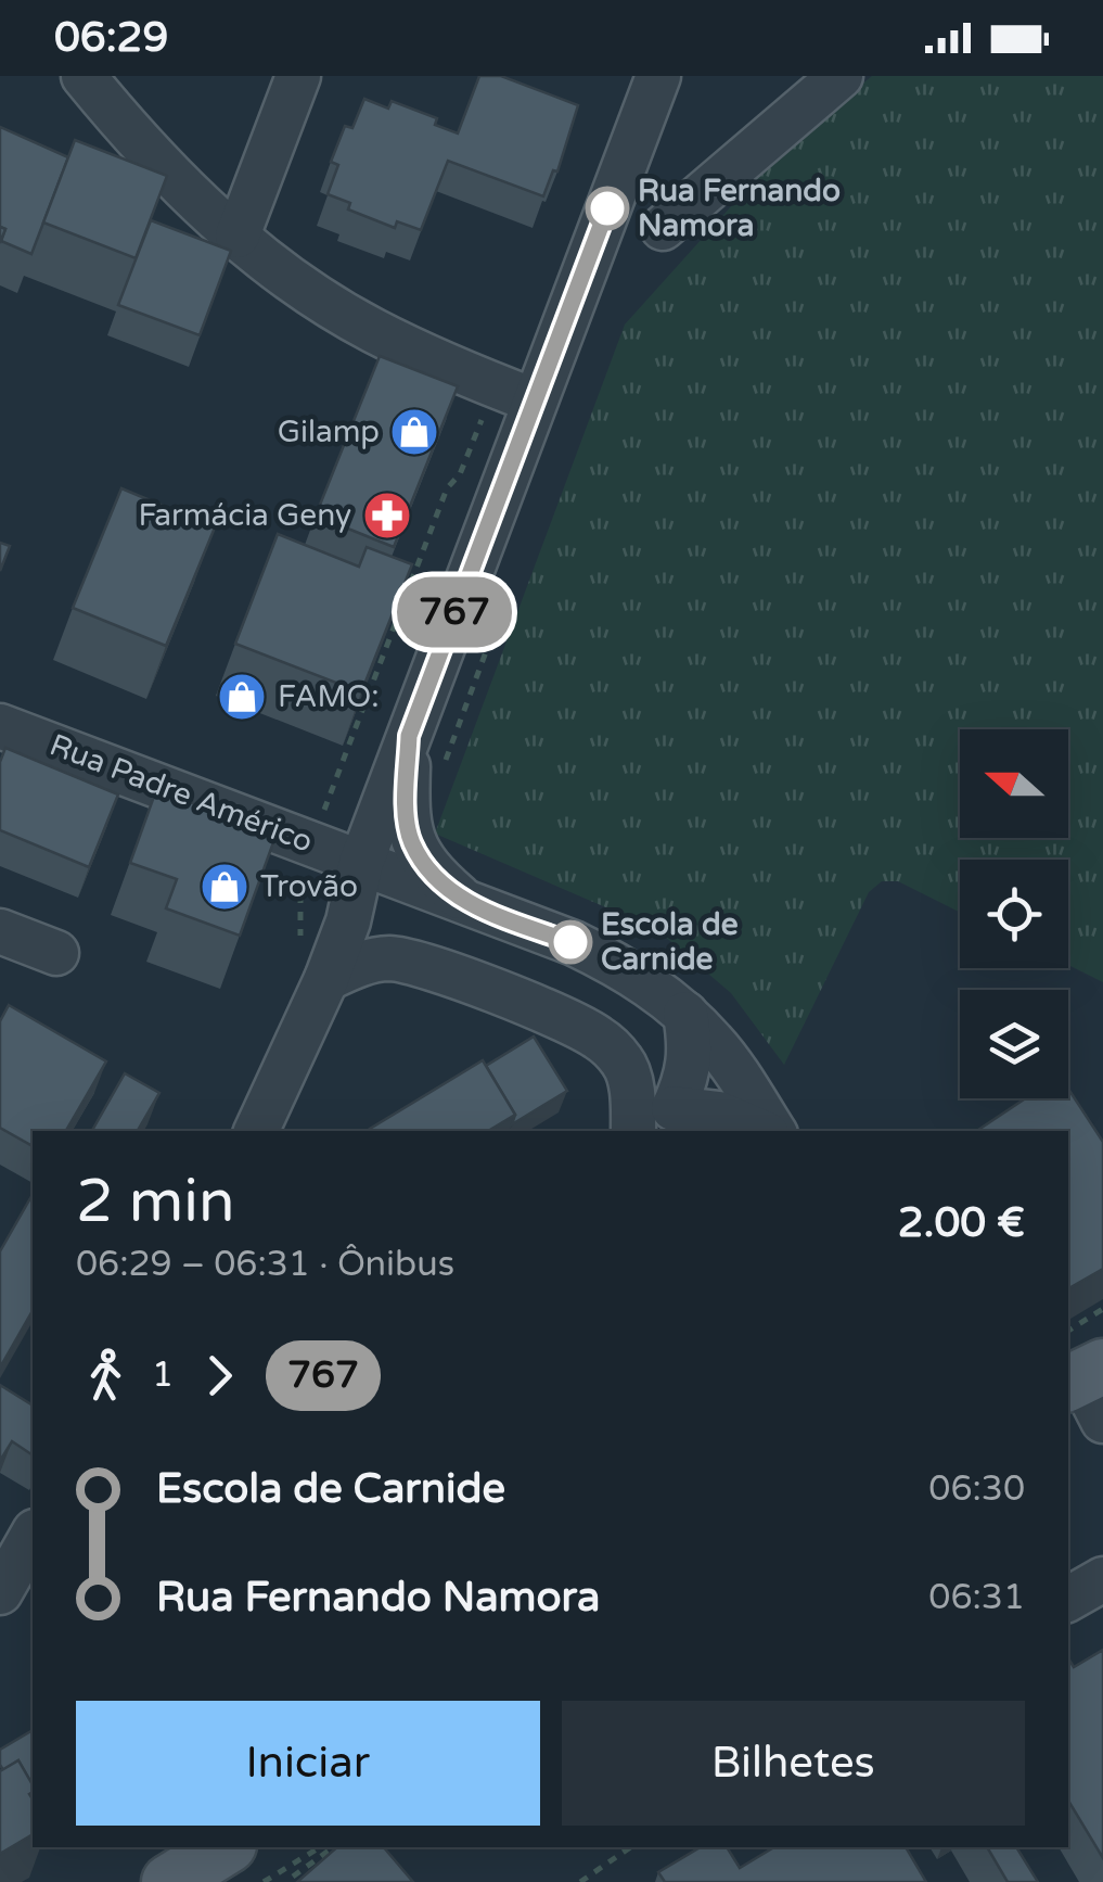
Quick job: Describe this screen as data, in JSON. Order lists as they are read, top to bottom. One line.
{"streets":{"street":["Rua Padre Américo"]},"places":{"other":["Rua Fernando Namora","Escola de Carnide"],"shop":["Gilamp","FAMO:","Trovão"],"pharmacy":["Farmácia Geny"]},"lines":["bus line 767"],"north":"left","page":{"status":"06:29","on_map":"767","heading":["2 min","06:29 – 06:31 · Ônibus","2.00 €"],"legs":["1","767"],"list":[{"name":"Escola de Carnide","value":"06:30"},{"name":"Rua Fernando Namora","value":"06:31"}],"buttons":["Iniciar","Bilhetes"]}}
